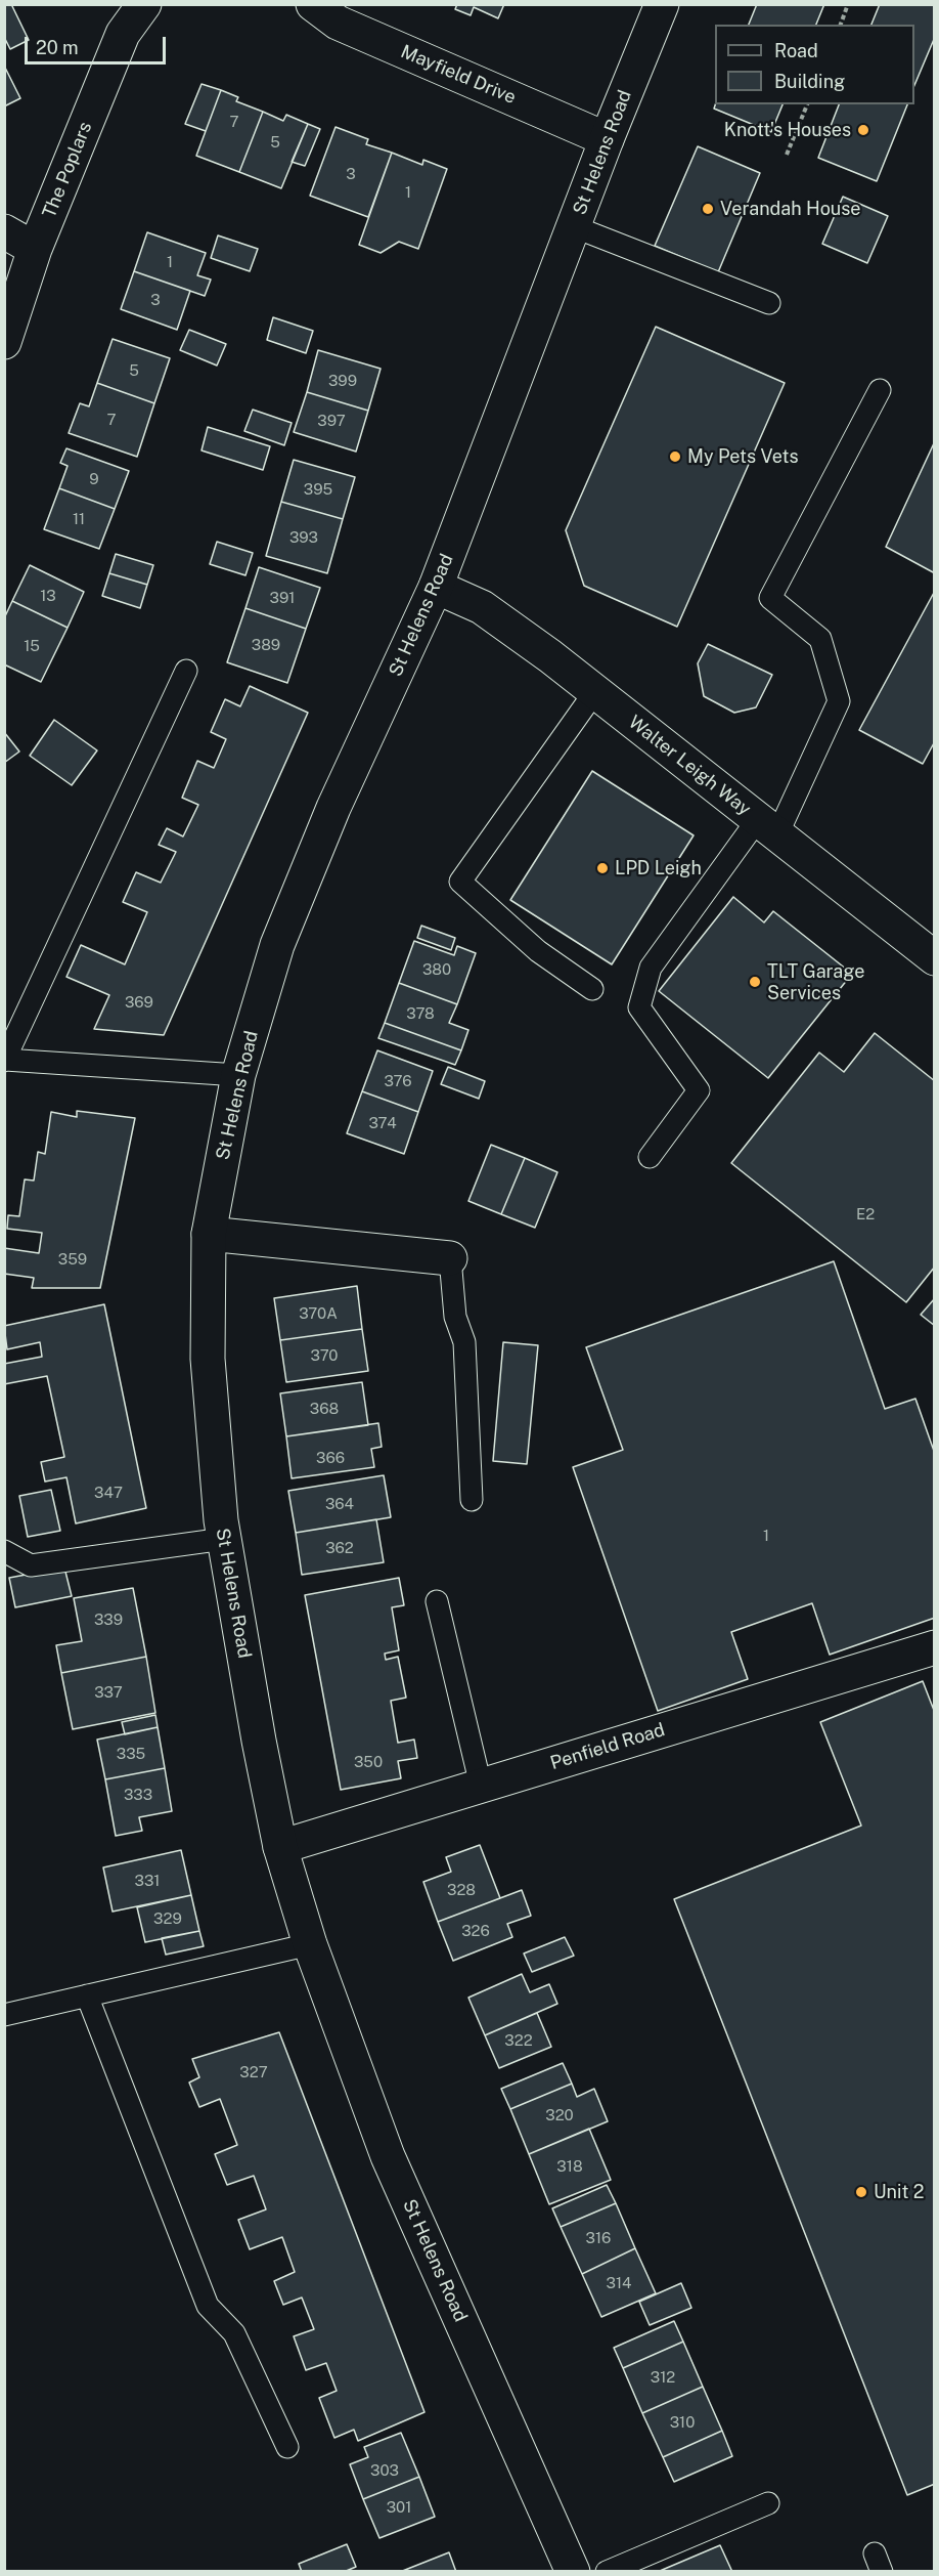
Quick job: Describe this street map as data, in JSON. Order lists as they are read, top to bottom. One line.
{"streets":{"main road":["Mayfield Drive","St Helens Road","The Poplars","Walter Leigh Way","Penfield Road"]},"crossings":[["Mayfield Drive","St Helens Road"],["St Helens Road","Walter Leigh Way"],["St Helens Road","Penfield Road"]],"places":["Knott's Houses","Verandah House","My Pets Vets","LPD Leigh","TLT Garage Services","Unit 2"],"house_numbers":["7","5","3","1","1","3","5","399","7","397","9","395","11","393","13","391","389","15","380","369","378","376","374","E2","359","370A","370","368","366","347","364","1","362","339","337","335","350","333","331","328","329","326","322","327","320","318","316","314","312","310","303","301"],"legend":["Road","Building"],"scale_bar":"20 m"}
